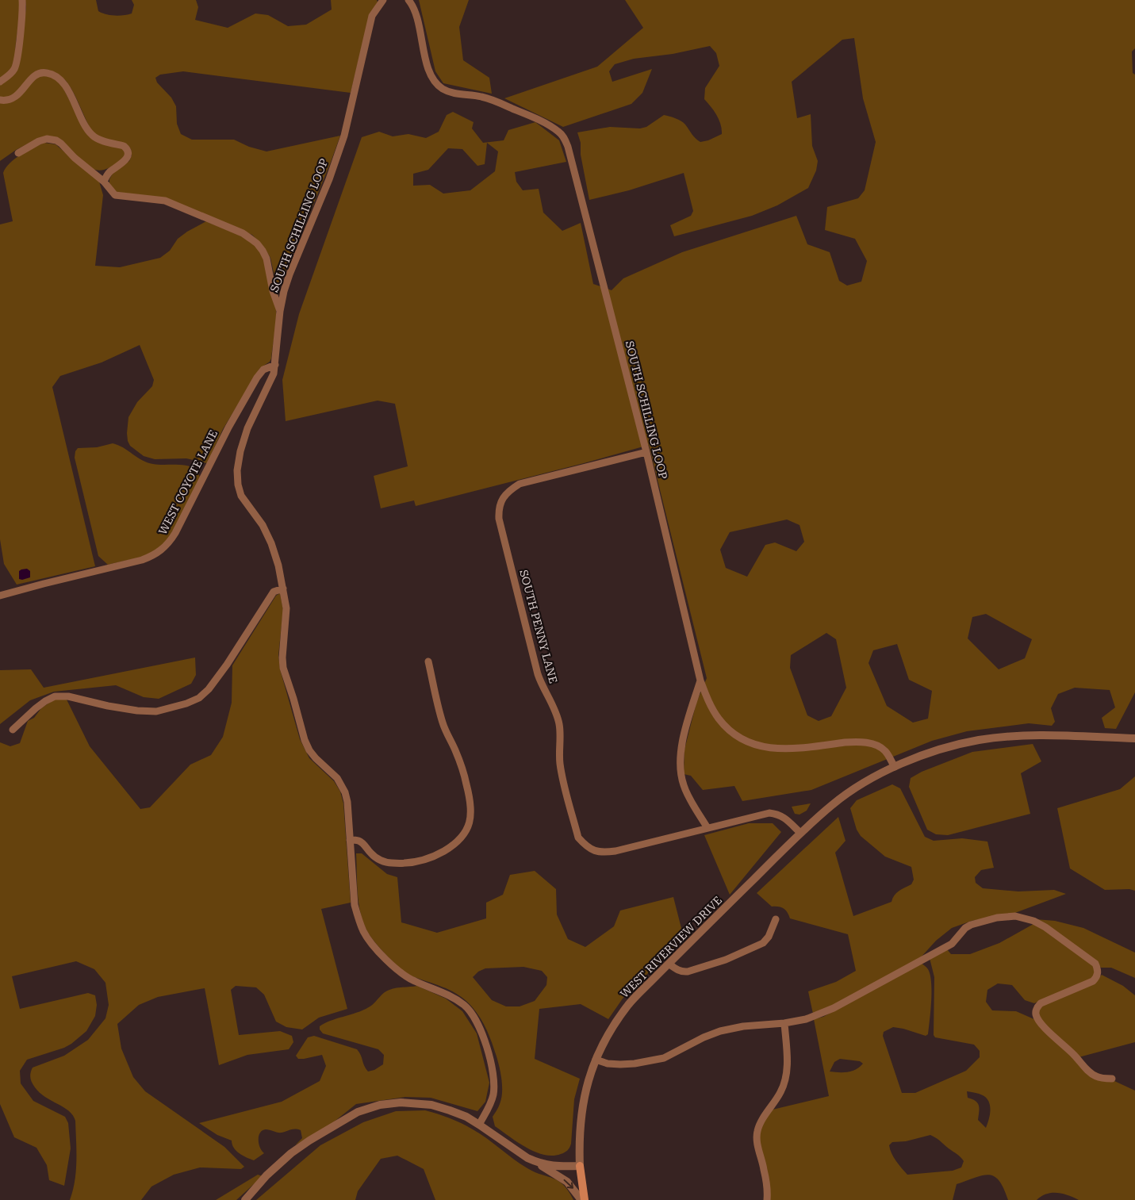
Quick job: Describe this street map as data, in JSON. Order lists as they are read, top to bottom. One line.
{"streets":{"street":["SOUTH SCHILLING LOOP","WEST COYOTE LANE","SOUTH PENNY LANE","WEST RIVERVIEW DRIVE"]},"crossings":[["SOUTH SCHILLING LOOP","WEST COYOTE LANE"],["SOUTH SCHILLING LOOP","SOUTH PENNY LANE"],["SOUTH SCHILLING LOOP","WEST RIVERVIEW DRIVE"],["SOUTH PENNY LANE","WEST RIVERVIEW DRIVE"]]}
